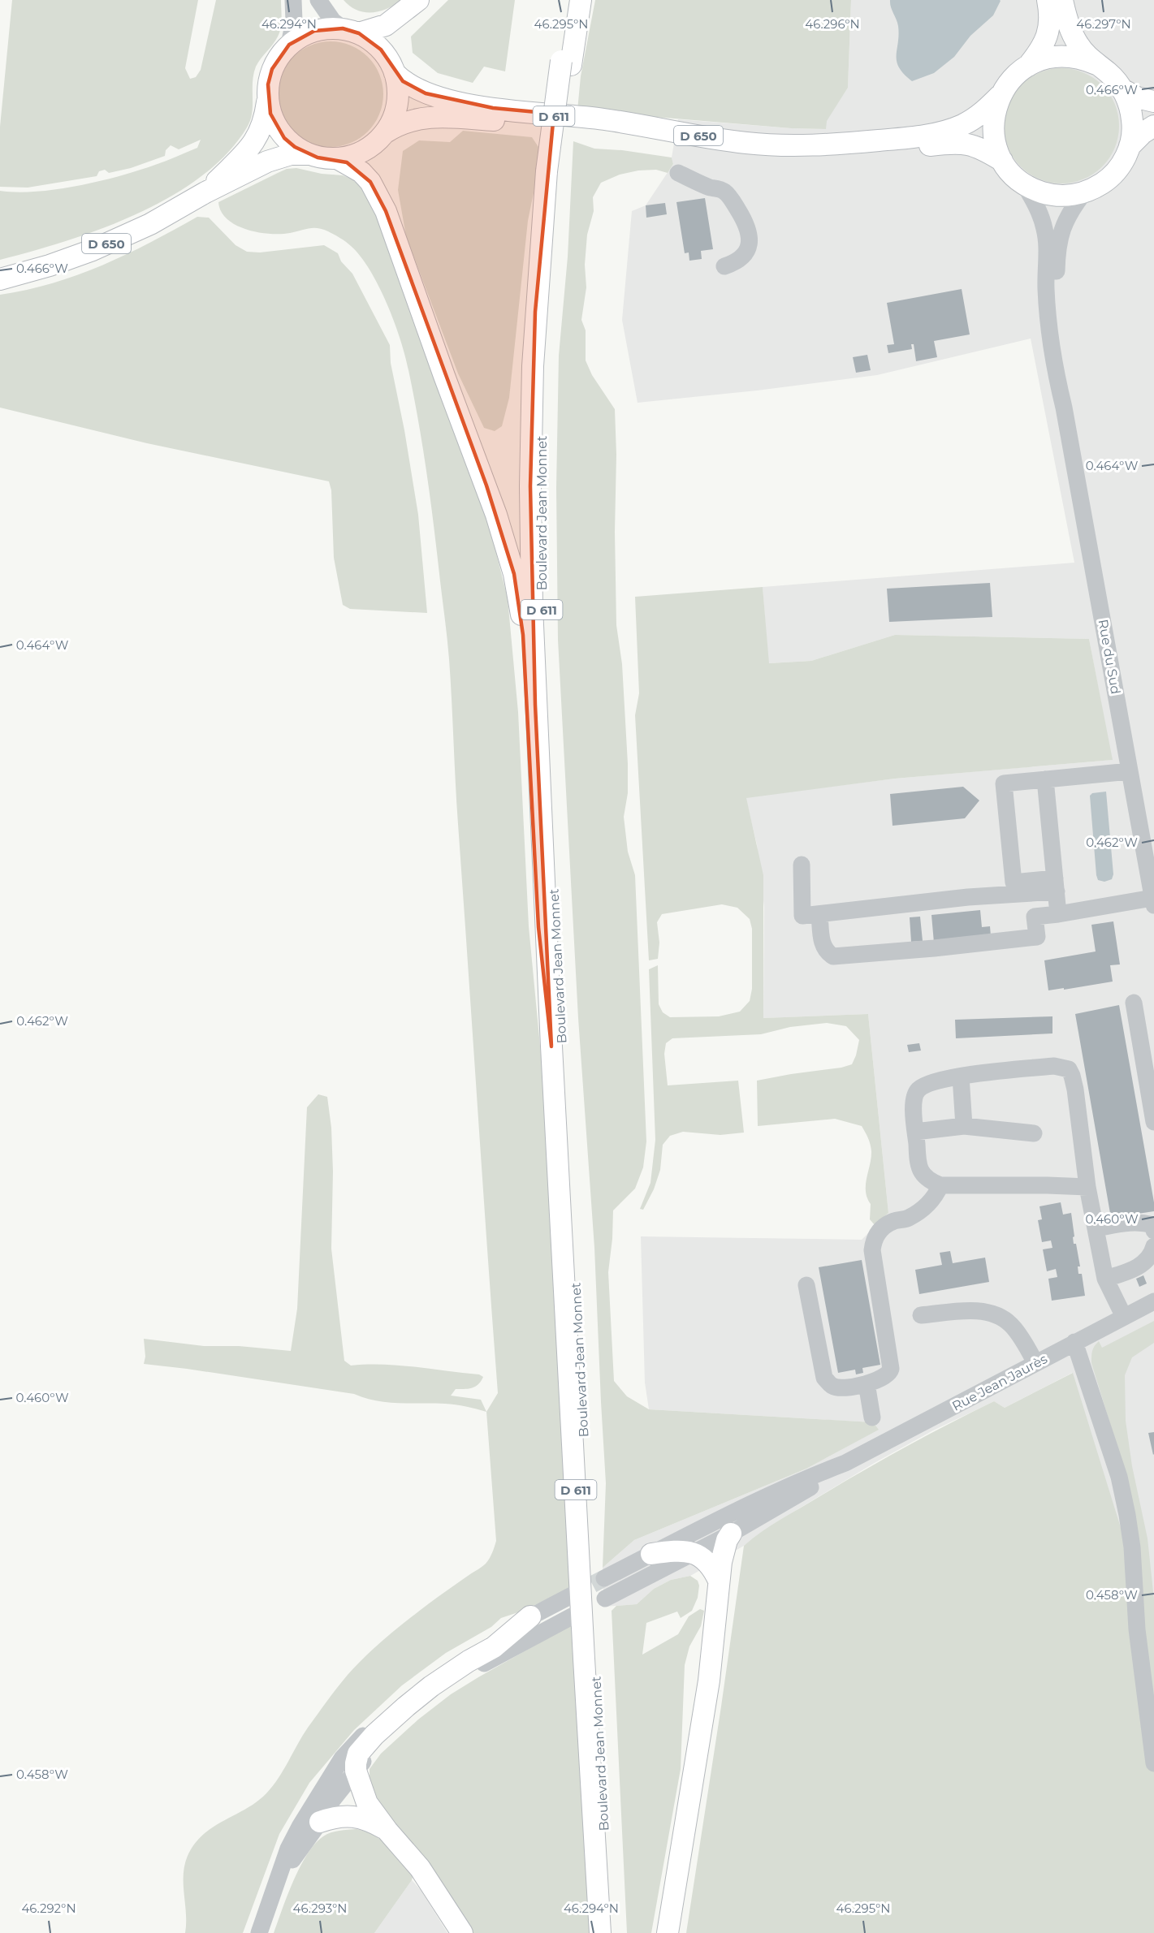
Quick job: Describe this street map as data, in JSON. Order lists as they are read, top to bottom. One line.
{"streets":{"main road":["D 611","D 650","Boulevard Jean Monnet"],"street":["Rue du Sud","Rue Jean Jaurès"]},"crossings":[["D 650","Rue du Sud"]],"coordinates":["46.294°N","46.295°N","46.296°N","46.297°N","0.466°W","0.464°W","0.462°W","0.460°W","0.458°W","46.292°N","46.293°N"]}
